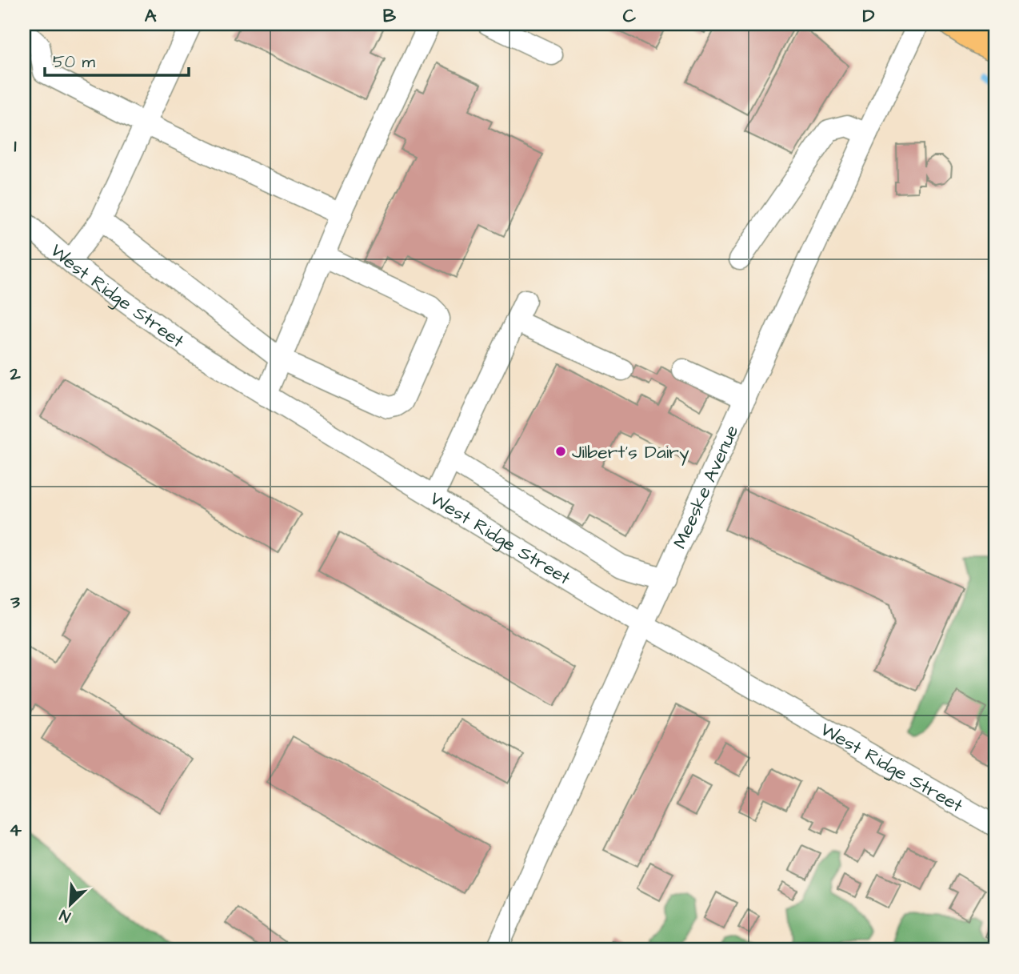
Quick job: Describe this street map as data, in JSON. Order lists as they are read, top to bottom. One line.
{"streets":{"street":["West Ridge Street","Meeske Avenue"]},"crossings":[["West Ridge Street","Meeske Avenue"]],"places":["Jilbert's Dairy"],"scale_bar":"50 m","north":"bottom left","grid":{"columns":["A","B","C","D"],"rows":["1","2","3","4"]}}
